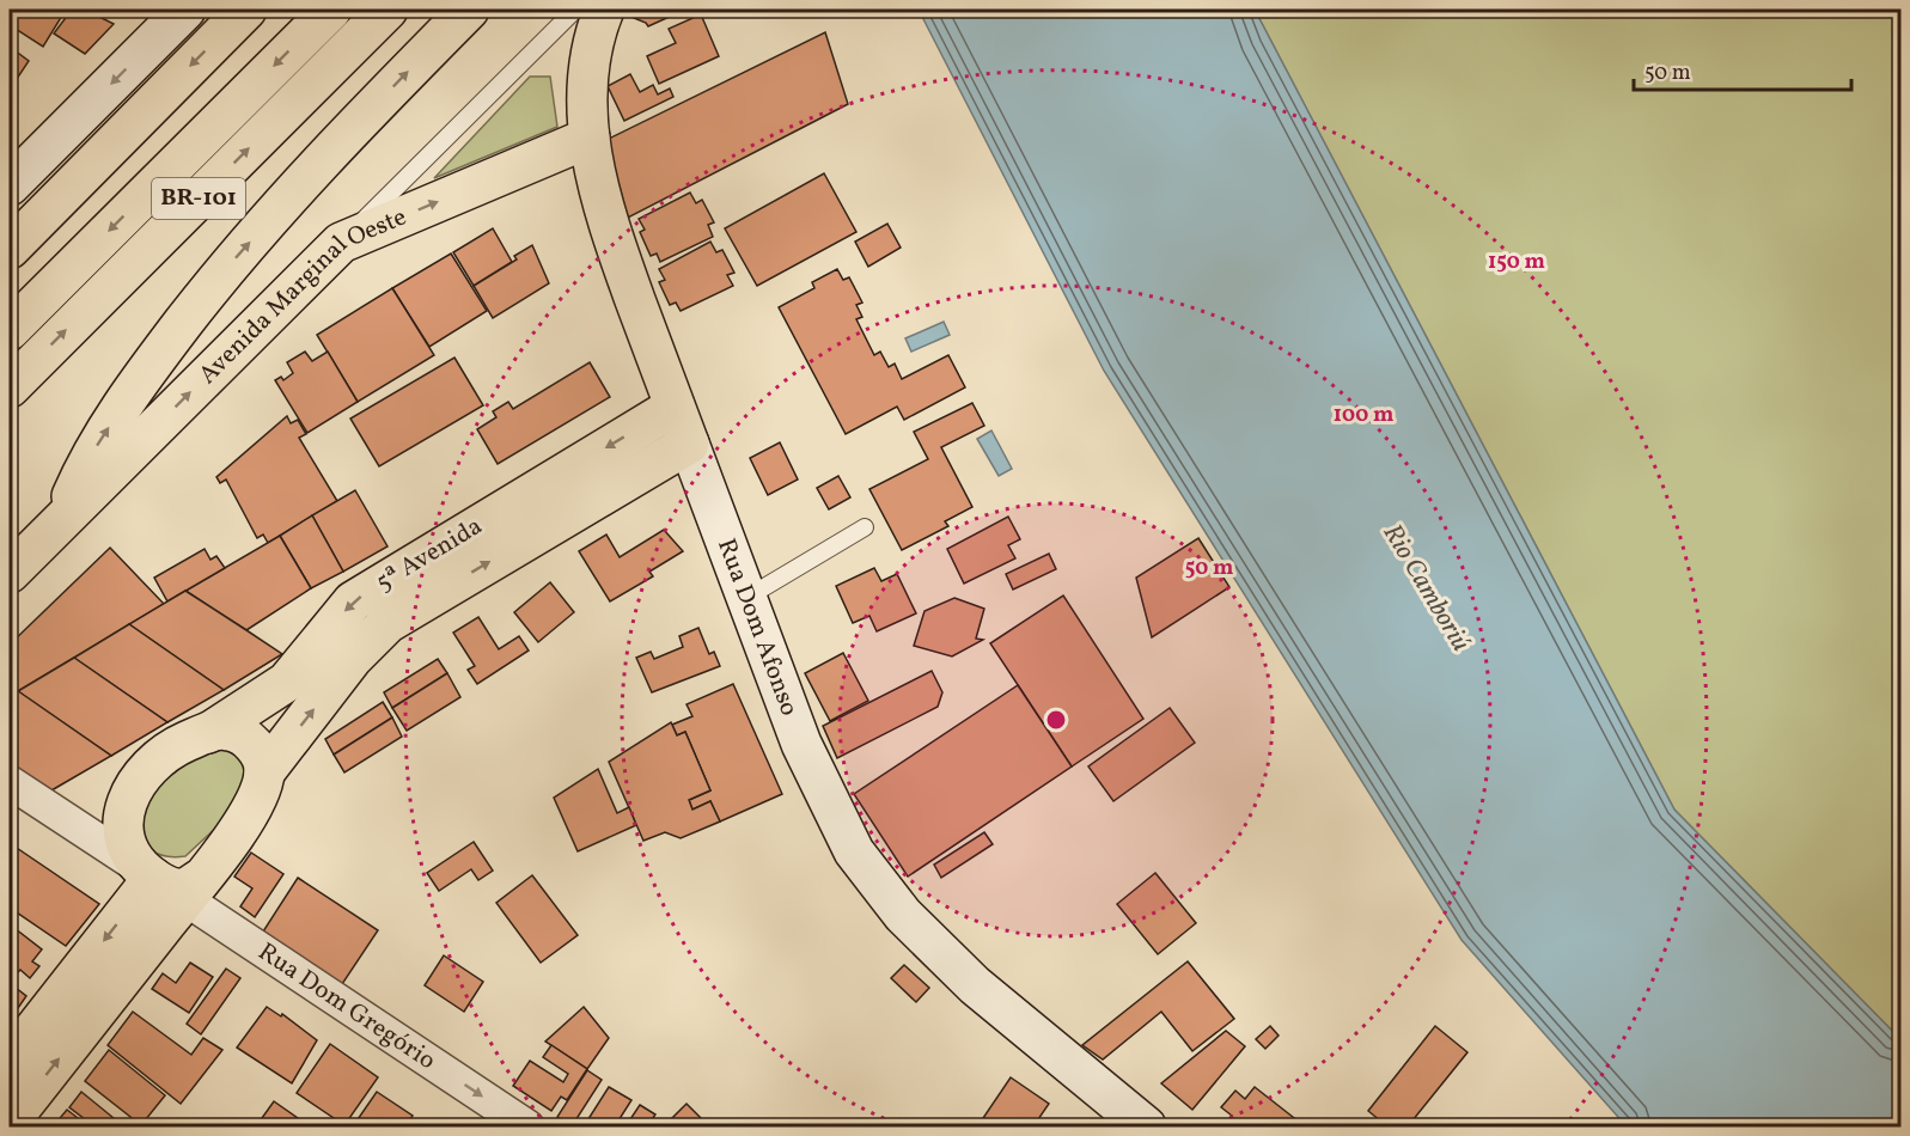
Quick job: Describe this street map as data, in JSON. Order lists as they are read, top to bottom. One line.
{"streets":{"main road":["BR-101","Avenida Marginal Oeste","5ª Avenida","Rua Dom Afonso"],"street":["Rua Dom Gregório"]},"crossings":[["Avenida Marginal Oeste","Rua Dom Afonso"],["5ª Avenida","Rua Dom Afonso"],["5ª Avenida","Rua Dom Gregório"]],"one_way":["Rua Dom Gregório"],"water":["Rio Camboriú"],"scale_bar":"50 m","rings":["150 m","100 m","50 m"]}
